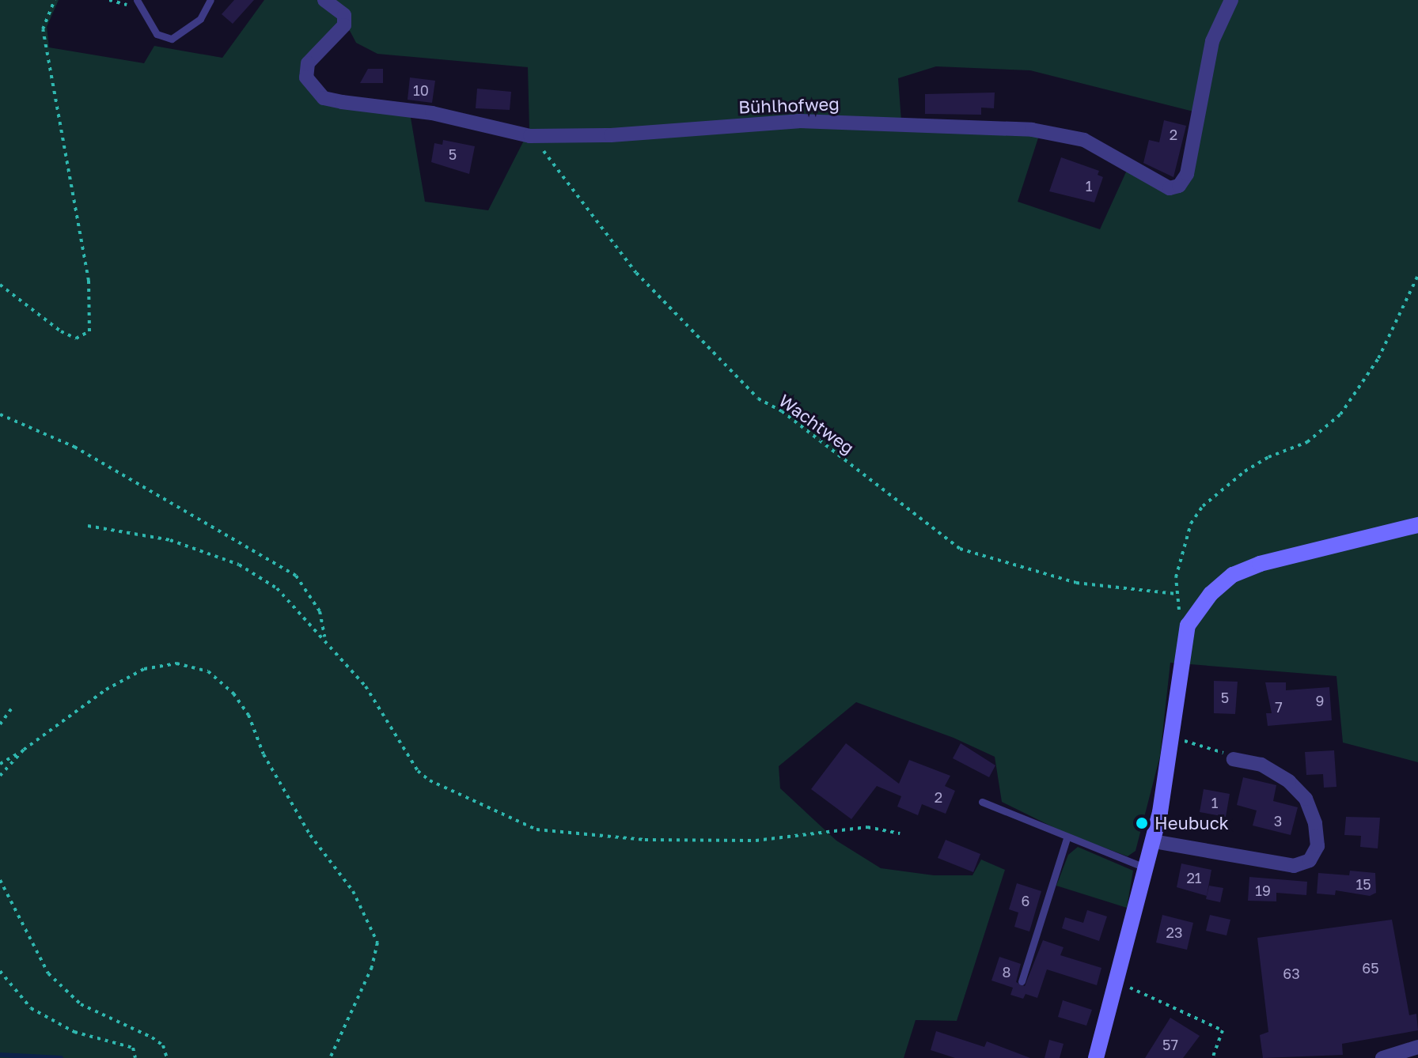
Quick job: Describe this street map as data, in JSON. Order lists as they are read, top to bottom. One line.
{"streets":{"street":["Bühlhofweg"],"path":["Wachtweg"]},"crossings":[["Bühlhofweg","Wachtweg"]],"places":["Heubuck"],"house_numbers":["10","2","5","1","5","9","7","2","1","3","21","15","19","6","23","65","8","63","57"]}
